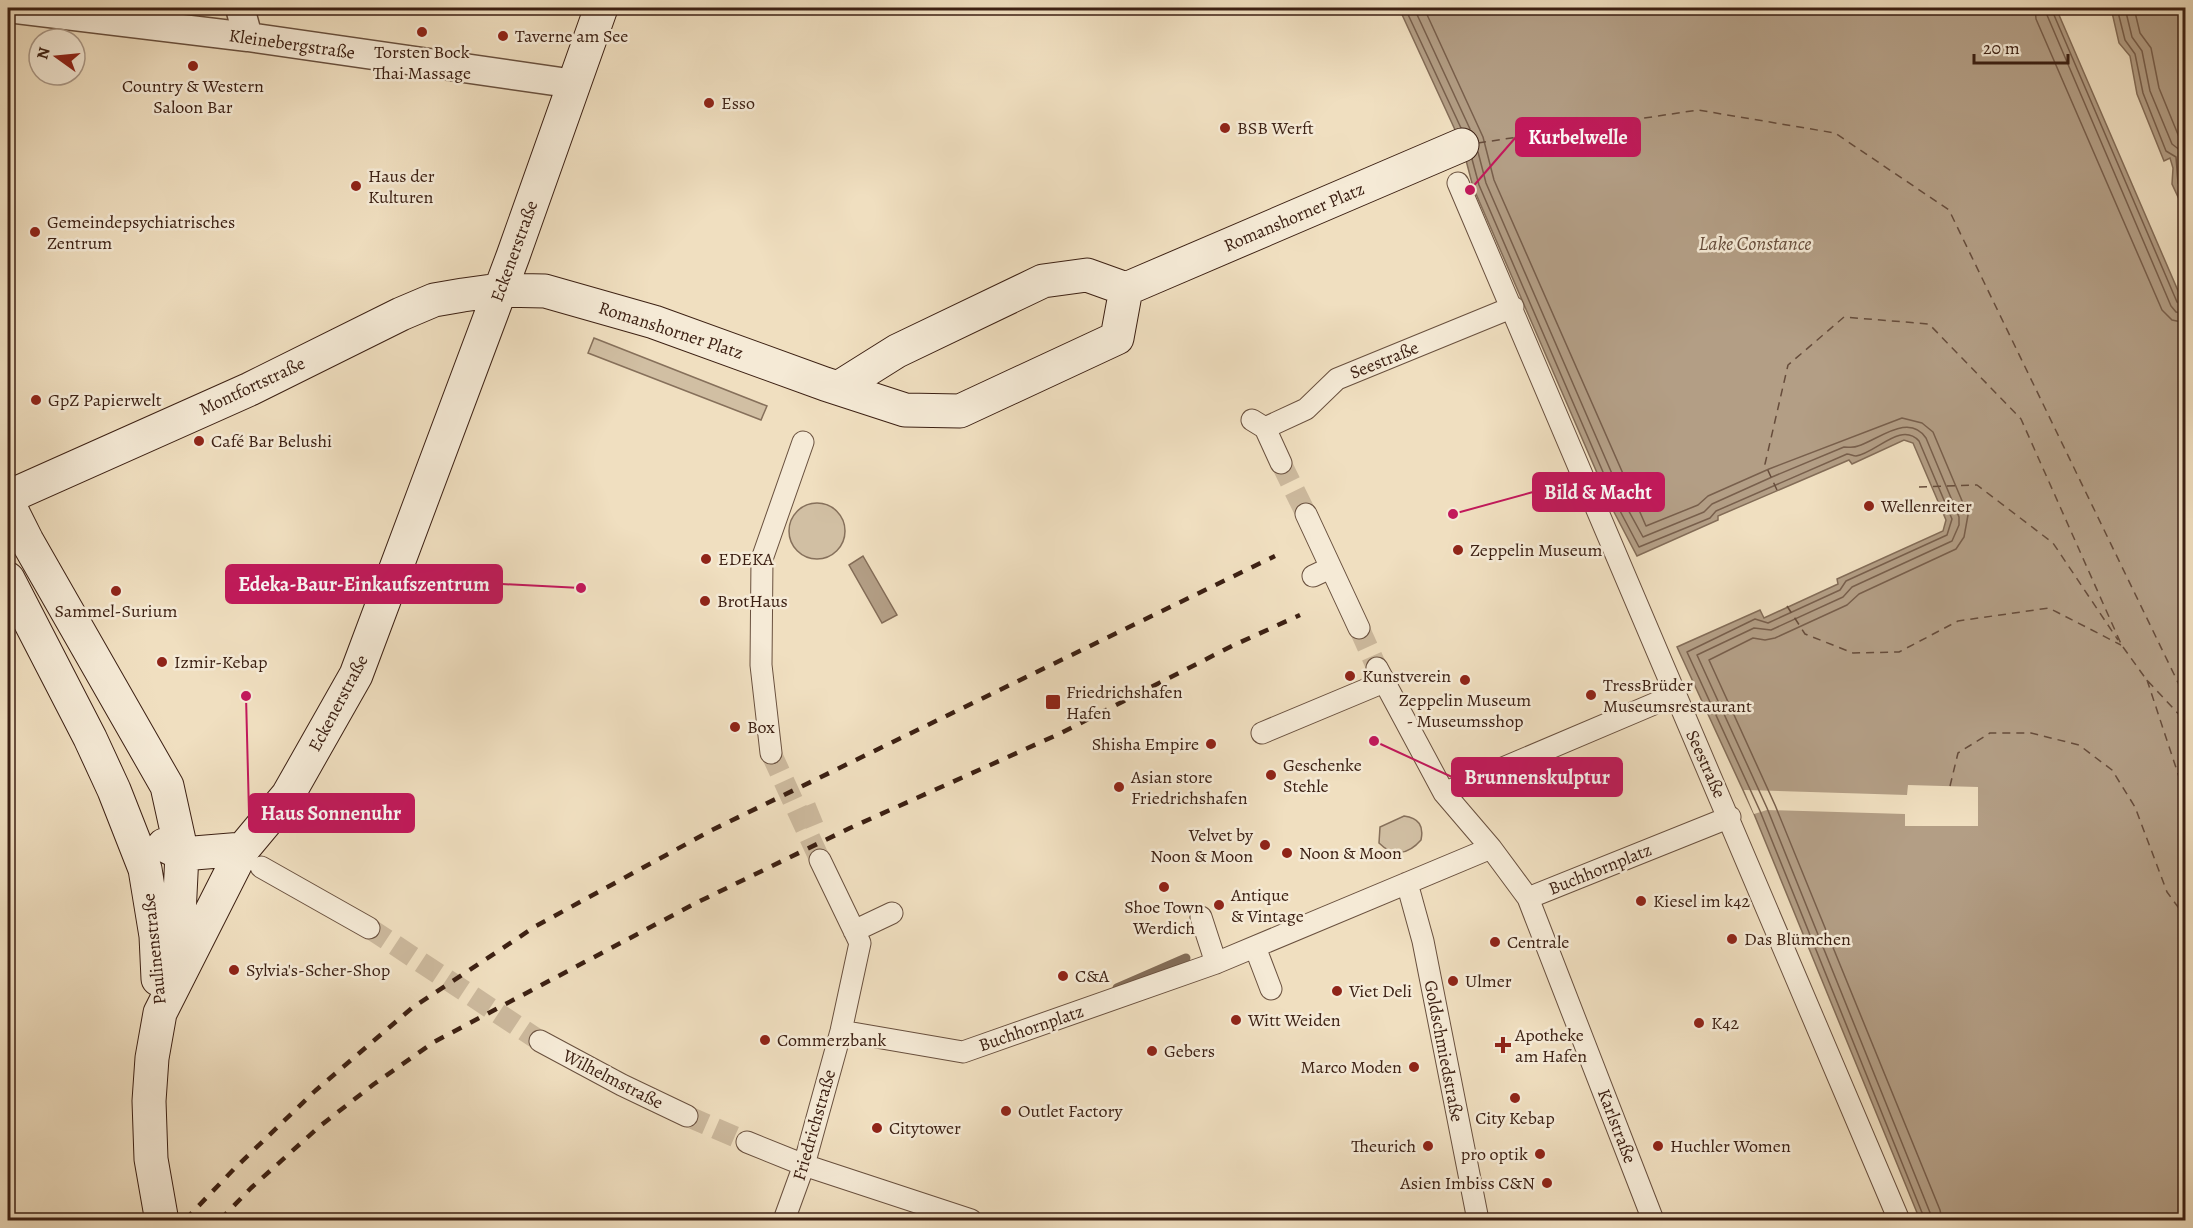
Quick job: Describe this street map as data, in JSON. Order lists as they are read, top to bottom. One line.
{"streets":{"main road":["Romanshorner Platz","Eckenerstraße","Montfortstraße","Paulinenstraße"],"street":["Kleinebergstraße","Seestraße","Buchhornplatz","Goldschmiedstraße","Wilhelmstraße","Friedrichstraße","Karlstraße"]},"crossings":[["Kleinebergstraße","Eckenerstraße"],["Romanshorner Platz","Eckenerstraße"],["Romanshorner Platz","Montfortstraße"],["Eckenerstraße","Montfortstraße"],["Eckenerstraße","Paulinenstraße"],["Seestraße","Buchhornplatz"],["Buchhornplatz","Goldschmiedstraße"],["Buchhornplatz","Friedrichstraße"],["Buchhornplatz","Karlstraße"]],"water":["Lake Constance"],"places":{"other":["Torsten Bock Thai Massage","Taverne am See","Country & Western Saloon Bar","Esso","BSB Werft","Haus der Kulturen","Kurbelwelle","Gemeindepsychiatrisches Zentrum","GpZ Papierwelt","Café Bar Belushi","Wellenreiter","Bild & Macht","Zeppelin Museum","EDEKA","Edeka-Baur-Einkaufszentrum","Sammel-Surium","BrotHaus","Izmir-Kebap","Kunstverein","Zeppelin Museum - Museumsshop","TressBrüder Museumsrestaurant","Haus Sonnenuhr","Box","Brunnenskulptur","Shisha Empire","Geschenke Stehle","Asian store Friedrichshafen","Velvet by Noon & Moon","Noon & Moon","Shoe Town Werdich","Kiesel im k42","Antique & Vintage","Das Blümchen","Centrale","Sylvia's-Scher-Shop","C&A","Ulmer","Viet Deli","Witt Weiden","K42","Commerzbank","Gebers","Marco Moden","City Kebap","Outlet Factory","Citytower","Theurich","Huchler Women","pro optik","Asien Imbiss C&N"],"transit":["Friedrichshafen Hafen"],"health":["Apotheke am Hafen"]},"scale_bar":"20 m","north":"left"}
